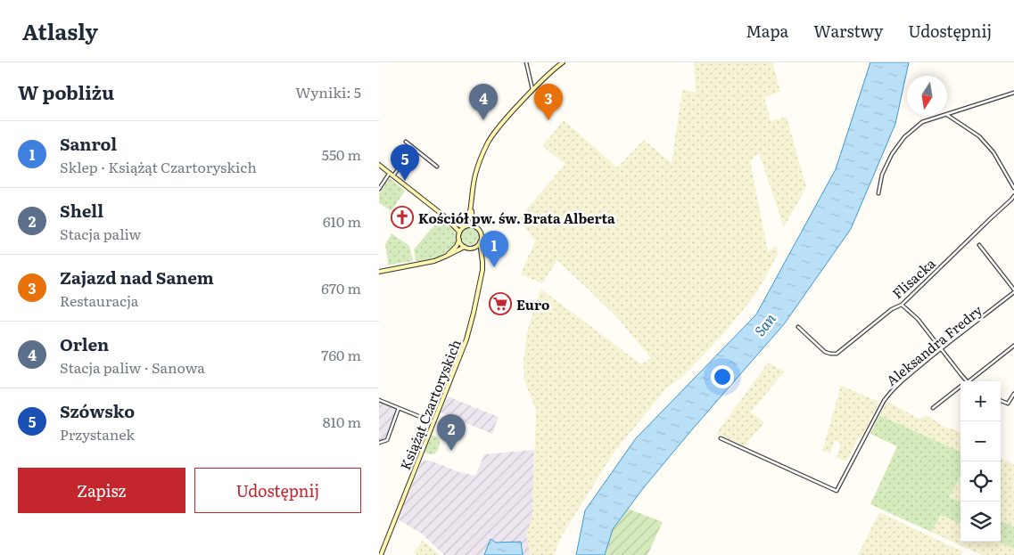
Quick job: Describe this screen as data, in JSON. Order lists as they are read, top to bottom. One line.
{"streets":{"main road":["Książąt Czartoryskich"],"street":["Flisacka","Aleksandra Fredry"]},"water":["San"],"places":{"church":["Kościół pw. św. Brata Alberta"],"supermarket":["Euro"]},"north":"bottom","page":{"header":"Atlasly","nav":["Mapa","Warstwy","Udostępnij"],"heading":["W pobliżu","Wyniki: 5"],"pins":["3","4","5","1","2"],"list":[{"mark":"1","name":"Sanrol","note":"Sklep · Książąt Czartoryskich","value":"550 m"},{"mark":"2","name":"Shell","note":"Stacja paliw","value":"610 m"},{"mark":"3","name":"Zajazd nad Sanem","note":"Restauracja","value":"670 m"},{"mark":"4","name":"Orlen","note":"Stacja paliw · Sanowa","value":"760 m"},{"mark":"5","name":"Szówsko","note":"Przystanek","value":"810 m"}],"map_buttons":["+","−"],"buttons":["Zapisz","Udostępnij"]}}
